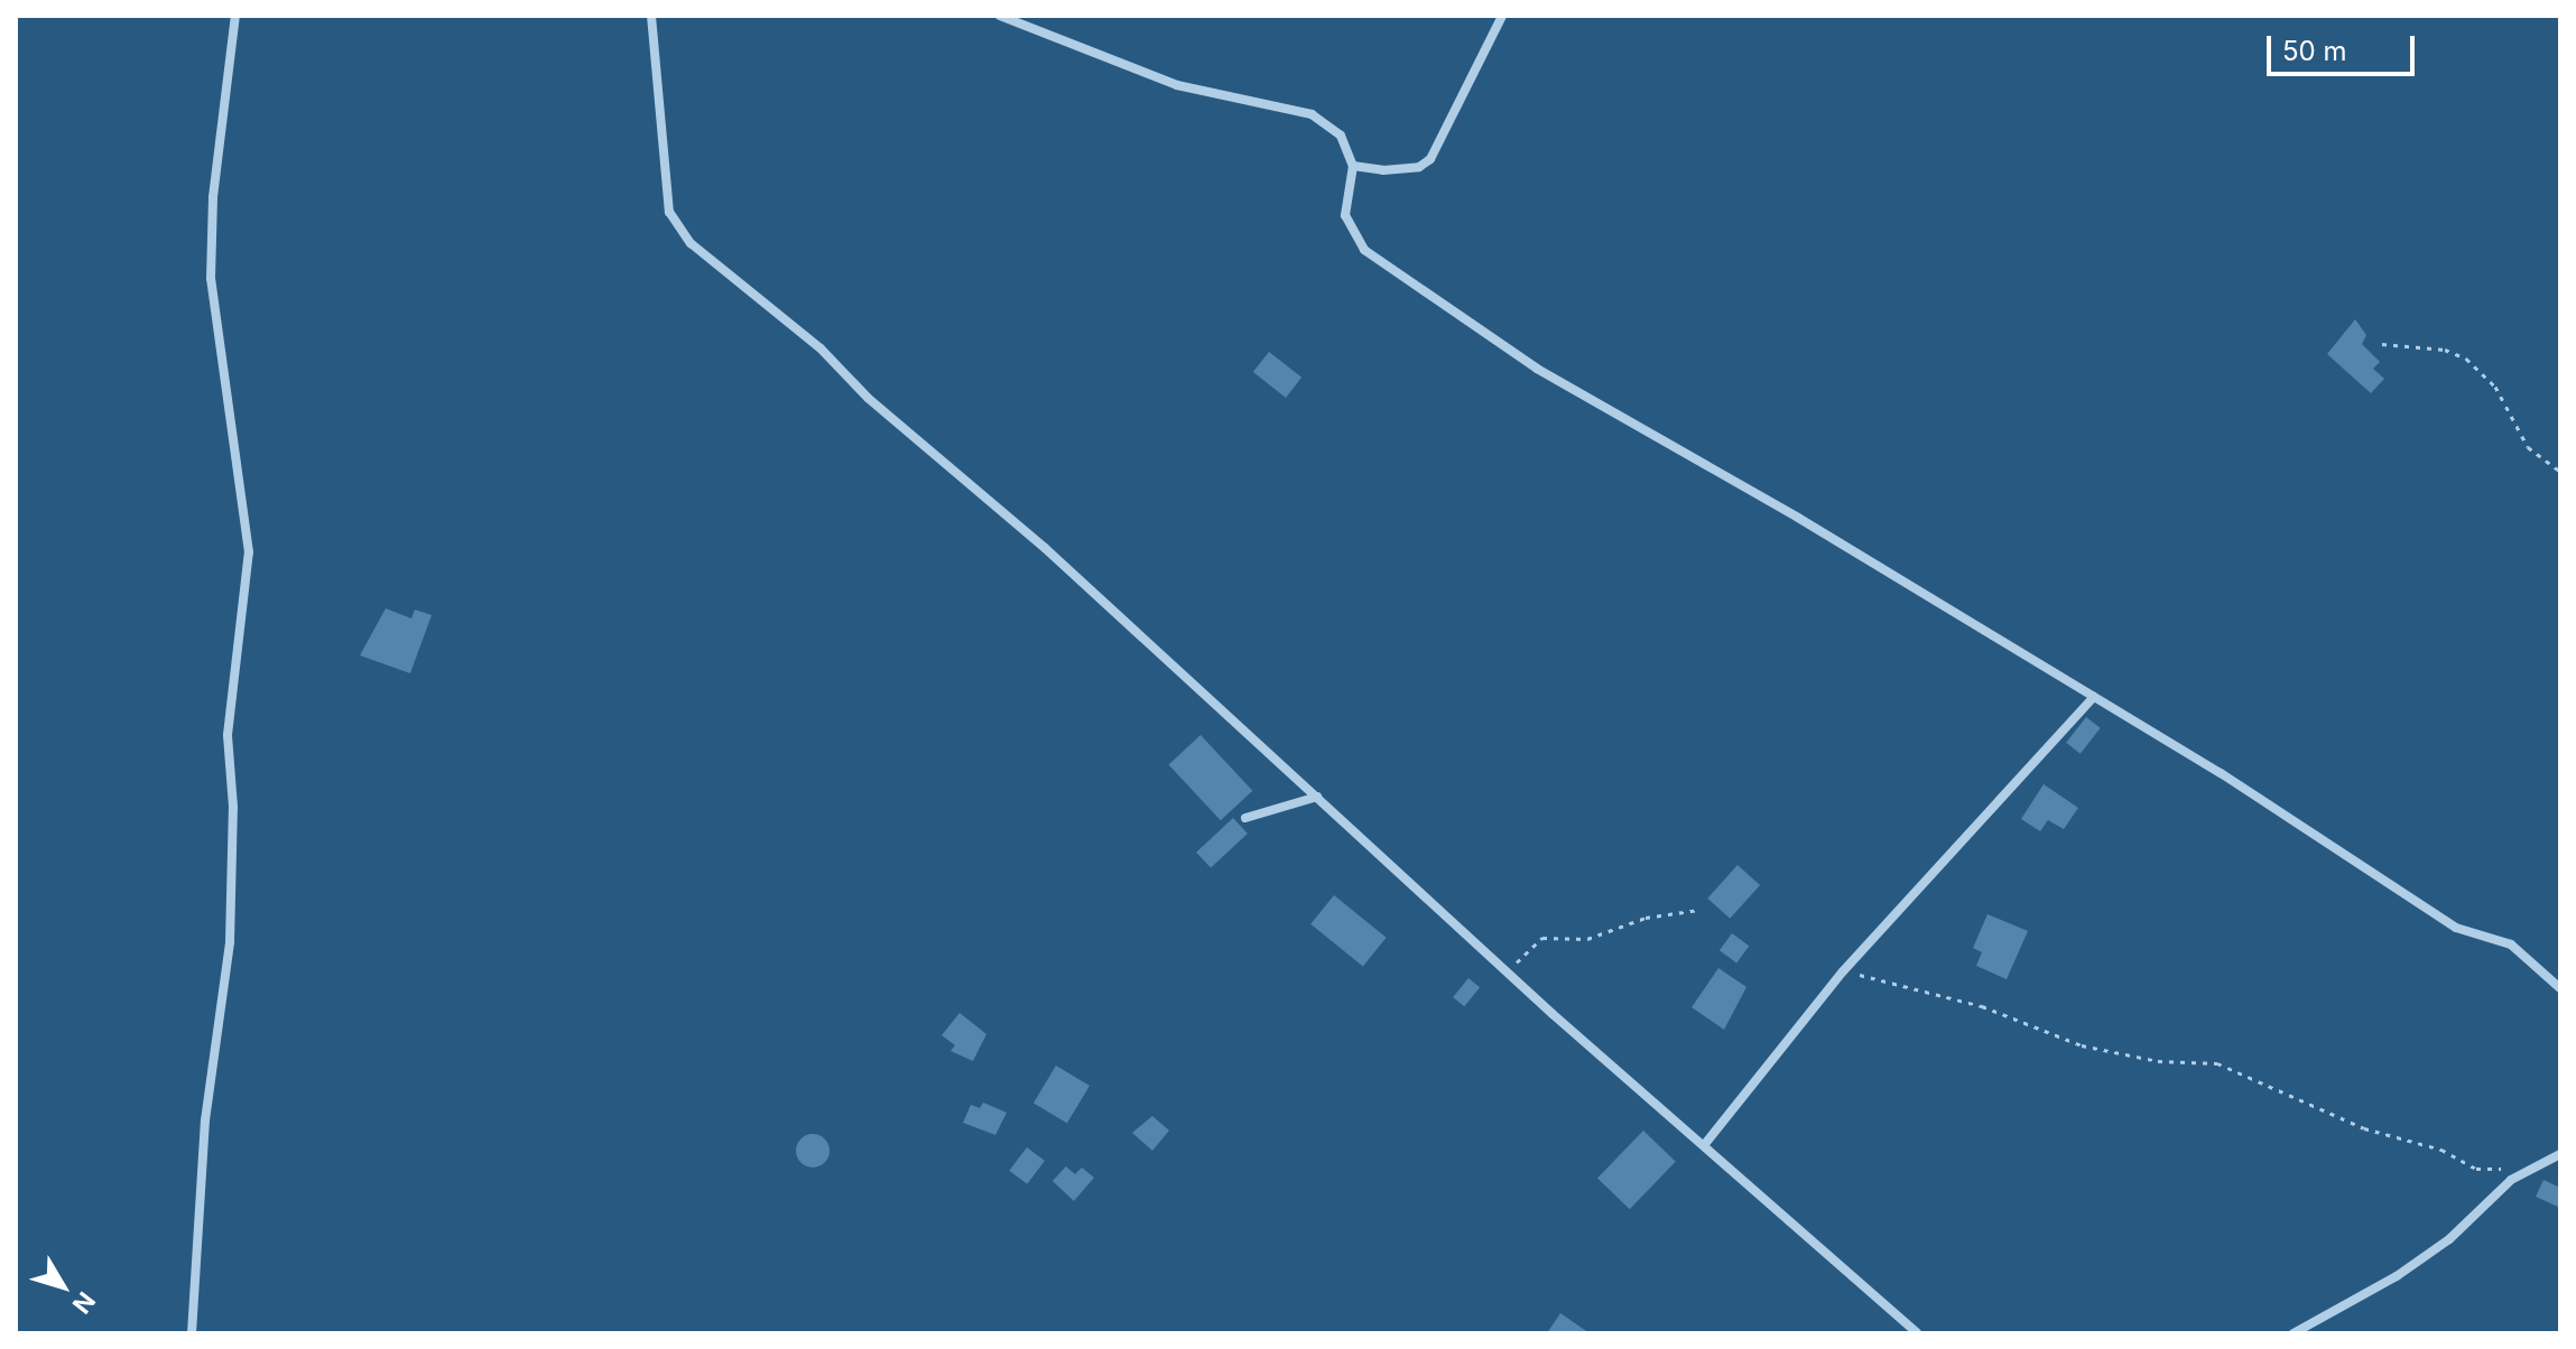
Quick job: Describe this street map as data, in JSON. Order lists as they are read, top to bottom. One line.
{"scale_bar":"50 m","north":"bottom right"}
